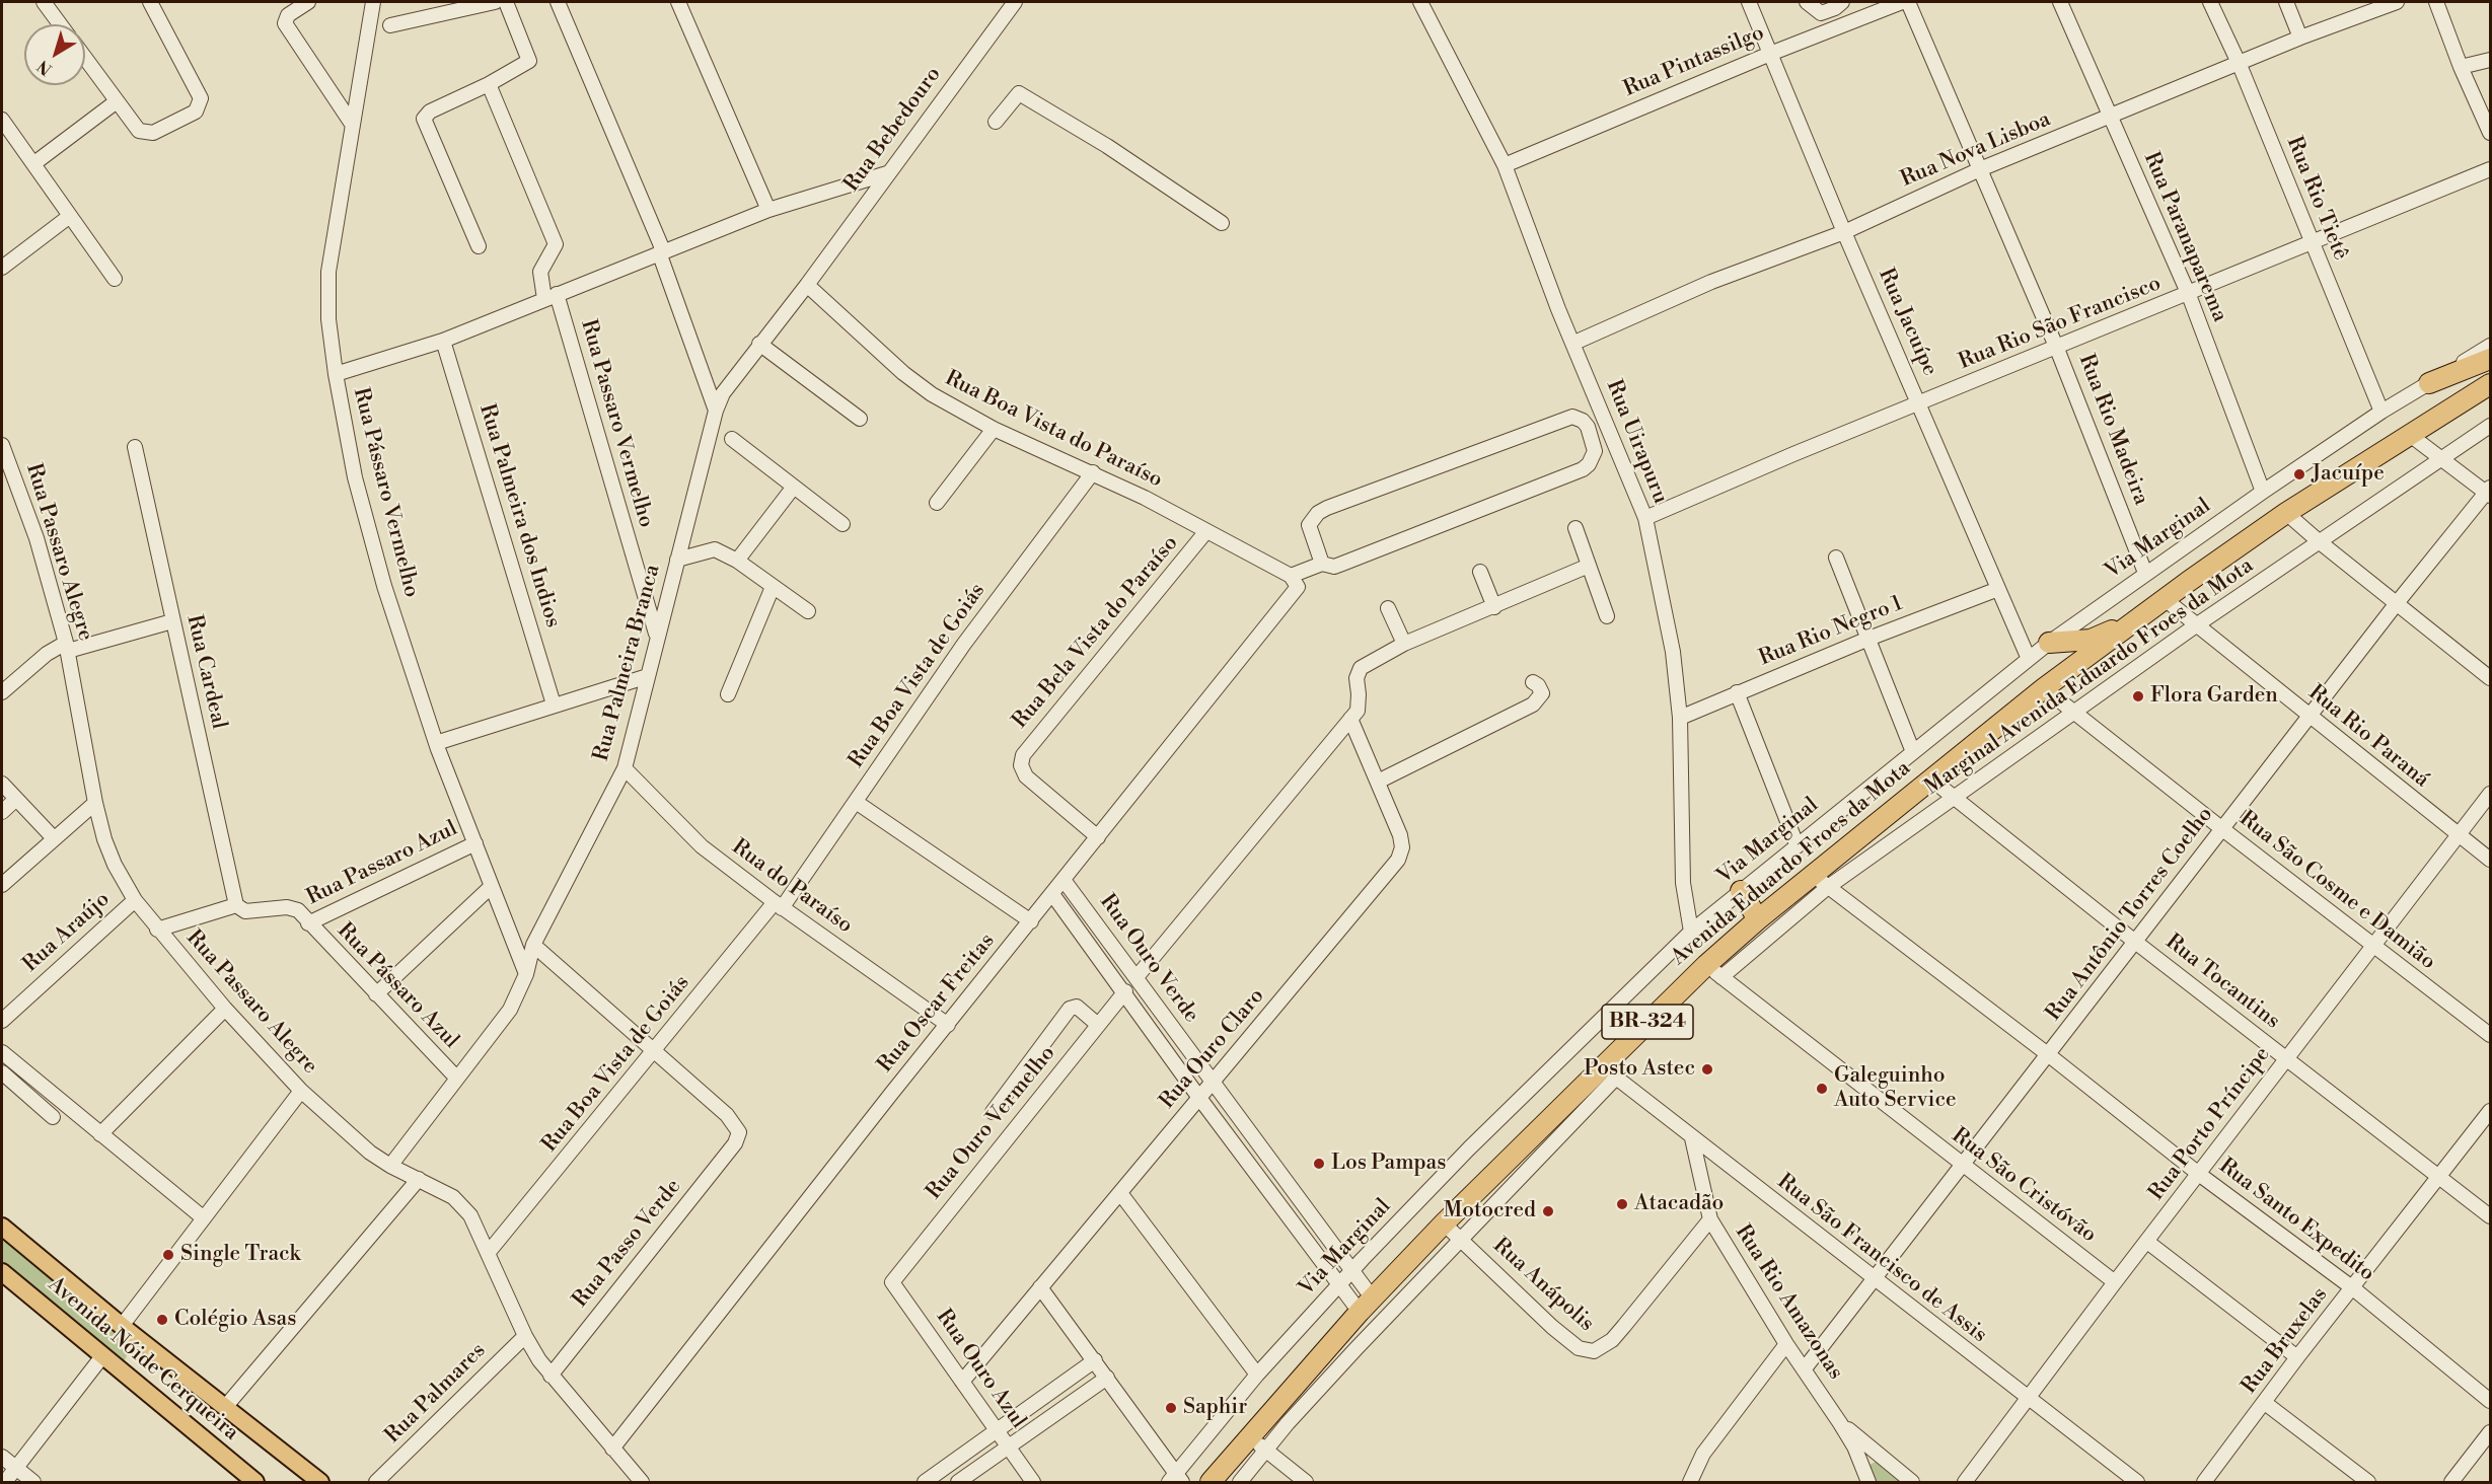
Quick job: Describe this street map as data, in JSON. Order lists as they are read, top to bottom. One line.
{"streets":{"highway":["Avenida Eduardo Froes da Mota","BR-324"],"main road":["Avenida Nóide Cerqueira"],"street":["Rua Pintassilgo","Rua Bebedouro","Rua Nova Lisboa","Rua Rio Tietê","Rua Paranaparema","Rua Jacuípe","Rua Rio São Francisco","Rua Passaro Vermelho","Rua Boa Vista do Paraíso","Rua Rio Madeira","Rua Uirapuru","Rua Pássaro Vermelho","Rua Palmeira dos Indios","Via Marginal","Rua Passaro Alegre","Rua Rio Negro 1","Rua Bela Vista do Paraíso","Rua Palmeira Branca","Rua Cardeal","Rua Boa Vista de Goiás","Marginal Avenida Eduardo Froes da Mota","Rua Rio Paraná","Rua Passaro Azul","Rua do Paraíso","Rua São Cosme e Damião","Rua Antônio Torres Coelho","Rua Araújo","Rua Ouro Verde","Rua Tocantins","Rua Pássaro Azul","Rua Oscar Freitas","Rua Ouro Claro","Rua Ouro Vermelho","Rua Porto Príncipe","Rua São Cristóvão","Rua Santo Expedito","Rua Passo Verde","Rua São Francisco de Assis","Rua Anápolis","Rua Rio Amazonas","Rua Bruxelas","Rua Ouro Azul","Rua Palmares"]},"crossings":[["Rua Pintassilgo","Rua Jacuípe"],["Rua Pintassilgo","Rua Uirapuru"],["Rua Bebedouro","Rua Boa Vista do Paraíso"],["Rua Bebedouro","Rua Palmeira Branca"],["Rua Nova Lisboa","Rua Rio Tietê"],["Rua Nova Lisboa","Rua Paranaparema"],["Rua Nova Lisboa","Rua Jacuípe"],["Rua Nova Lisboa","Rua Rio Madeira"],["Rua Nova Lisboa","Rua Uirapuru"],["Rua Rio Tietê","Rua Rio São Francisco"],["Rua Rio Tietê","Via Marginal"],["Rua Paranaparema","Rua Rio São Francisco"],["Rua Paranaparema","Via Marginal"],["Rua Jacuípe","Rua Rio São Francisco"],["Rua Jacuípe","Via Marginal"],["Rua Jacuípe","Rua Rio Negro 1"],["Rua Rio São Francisco","Rua Rio Madeira"],["Rua Rio São Francisco","Rua Uirapuru"],["Rua Passaro Vermelho","Rua Palmeira Branca"],["Rua Boa Vista do Paraíso","Rua Bela Vista do Paraíso"],["Rua Boa Vista do Paraíso","Rua Palmeira Branca"],["Rua Boa Vista do Paraíso","Rua Boa Vista de Goiás"],["Rua Boa Vista do Paraíso","Rua Oscar Freitas"],["Rua Rio Madeira","Via Marginal"],["Rua Uirapuru","Via Marginal"],["Rua Uirapuru","Rua Rio Negro 1"],["Rua Pássaro Vermelho","Rua Palmeira Branca"],["Rua Pássaro Vermelho","Rua Passaro Azul"],["Via Marginal","Rua Ouro Verde"],["Rua Passaro Alegre","Rua Palmeira Branca"],["Rua Passaro Alegre","Rua Boa Vista de Goiás"],["Rua Passaro Alegre","Rua Araújo"],["Rua Passaro Alegre","Rua Oscar Freitas"],["Rua Passaro Alegre","Rua Passo Verde"],["Rua Passaro Alegre","Rua Palmares"],["Rua Bela Vista do Paraíso","Rua Oscar Freitas"],["Rua Palmeira Branca","Rua do Paraíso"],["Rua Palmeira Branca","Rua Pássaro Azul"],["Rua Cardeal","Rua Pássaro Azul"],["Rua Boa Vista de Goiás","Rua do Paraíso"],["Rua Boa Vista de Goiás","Rua Passo Verde"],["Marginal Avenida Eduardo Froes da Mota","Rua Rio Paraná"],["Marginal Avenida Eduardo Froes da Mota","Avenida Eduardo Froes da Mota"],["Marginal Avenida Eduardo Froes da Mota","Rua São Cosme e Damião"],["Marginal Avenida Eduardo Froes da Mota","Rua Tocantins"],["Marginal Avenida Eduardo Froes da Mota","Rua São Cristóvão"],["Marginal Avenida Eduardo Froes da Mota","Rua Santo Expedito"],["Rua Rio Paraná","Avenida Eduardo Froes da Mota"],["Rua Rio Paraná","Rua Antônio Torres Coelho"],["Rua Rio Paraná","Rua Porto Príncipe"],["Rua Passaro Azul","Rua Pássaro Azul"],["Avenida Eduardo Froes da Mota","Rua São Cosme e Damião"],["Avenida Eduardo Froes da Mota","Rua Ouro Verde"],["Avenida Eduardo Froes da Mota","Rua Tocantins"],["Avenida Eduardo Froes da Mota","Rua São Cristóvão"],["Avenida Eduardo Froes da Mota","Rua Santo Expedito"],["Avenida Eduardo Froes da Mota","Rua São Francisco de Assis"],["Avenida Eduardo Froes da Mota","Rua Anápolis"],["Rua do Paraíso","Rua Oscar Freitas"],["Rua São Cosme e Damião","Rua Antônio Torres Coelho"],["Rua São Cosme e Damião","Rua Porto Príncipe"],["Rua Antônio Torres Coelho","Rua Tocantins"],["Rua Antônio Torres Coelho","Rua São Cristóvão"],["Rua Antônio Torres Coelho","Rua Santo Expedito"],["Rua Antônio Torres Coelho","Rua São Francisco de Assis"],["Rua Antônio Torres Coelho","Rua Rio Amazonas"],["Rua Ouro Verde","Rua Oscar Freitas"],["Rua Ouro Verde","Rua Ouro Claro"],["Rua Ouro Verde","Rua Ouro Vermelho"],["Rua Tocantins","Rua Porto Príncipe"],["Rua Tocantins","Rua Bruxelas"],["Rua Ouro Claro","Rua Ouro Azul"],["Rua Ouro Vermelho","Rua Ouro Azul"],["Rua Porto Príncipe","Rua São Cristóvão"],["Rua Porto Príncipe","Rua Santo Expedito"],["Rua Porto Príncipe","Rua São Francisco de Assis"],["Rua Santo Expedito","Rua Bruxelas"],["Rua São Francisco de Assis","Rua Rio Amazonas"],["Rua Anápolis","Rua Rio Amazonas"]],"places":["Jacuípe","Flora Garden","Posto Astec","Galeguinho Auto Service","Los Pampas","Atacadão","Motocred","Single Track","Colégio Asas","Saphir"],"north":"bottom left"}
